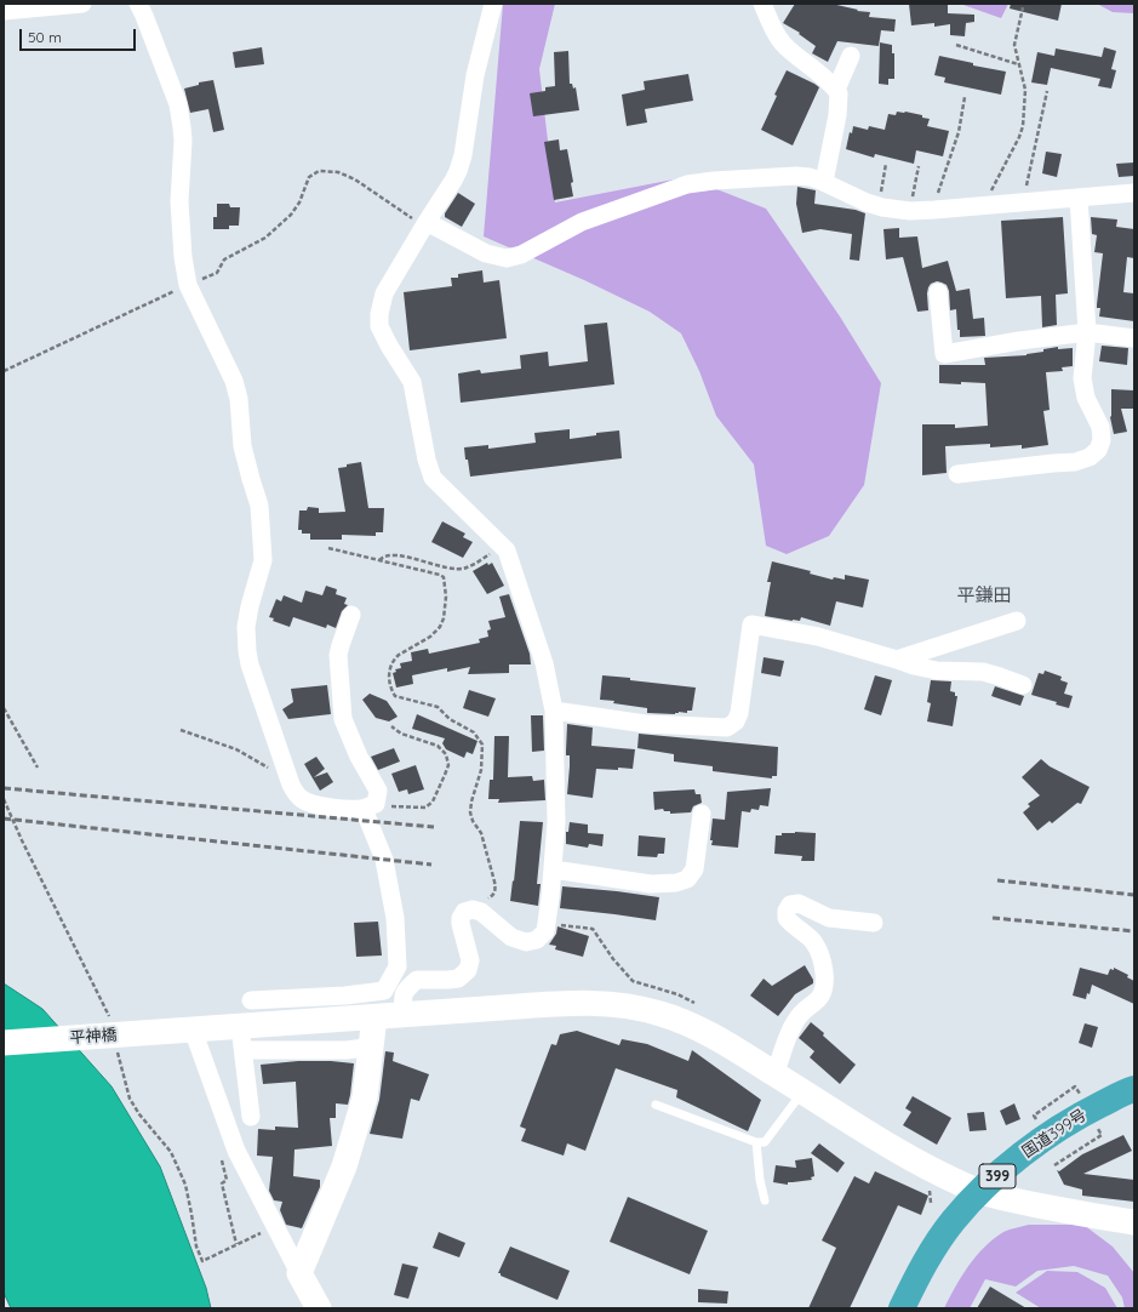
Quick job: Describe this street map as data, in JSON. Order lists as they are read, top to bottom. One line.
{"streets":{"highway":["国道399号","399"],"street":["平神橋"]},"crossings":[["平神橋","国道399号"]],"districts":["平鎌田"],"scale_bar":"50 m"}
